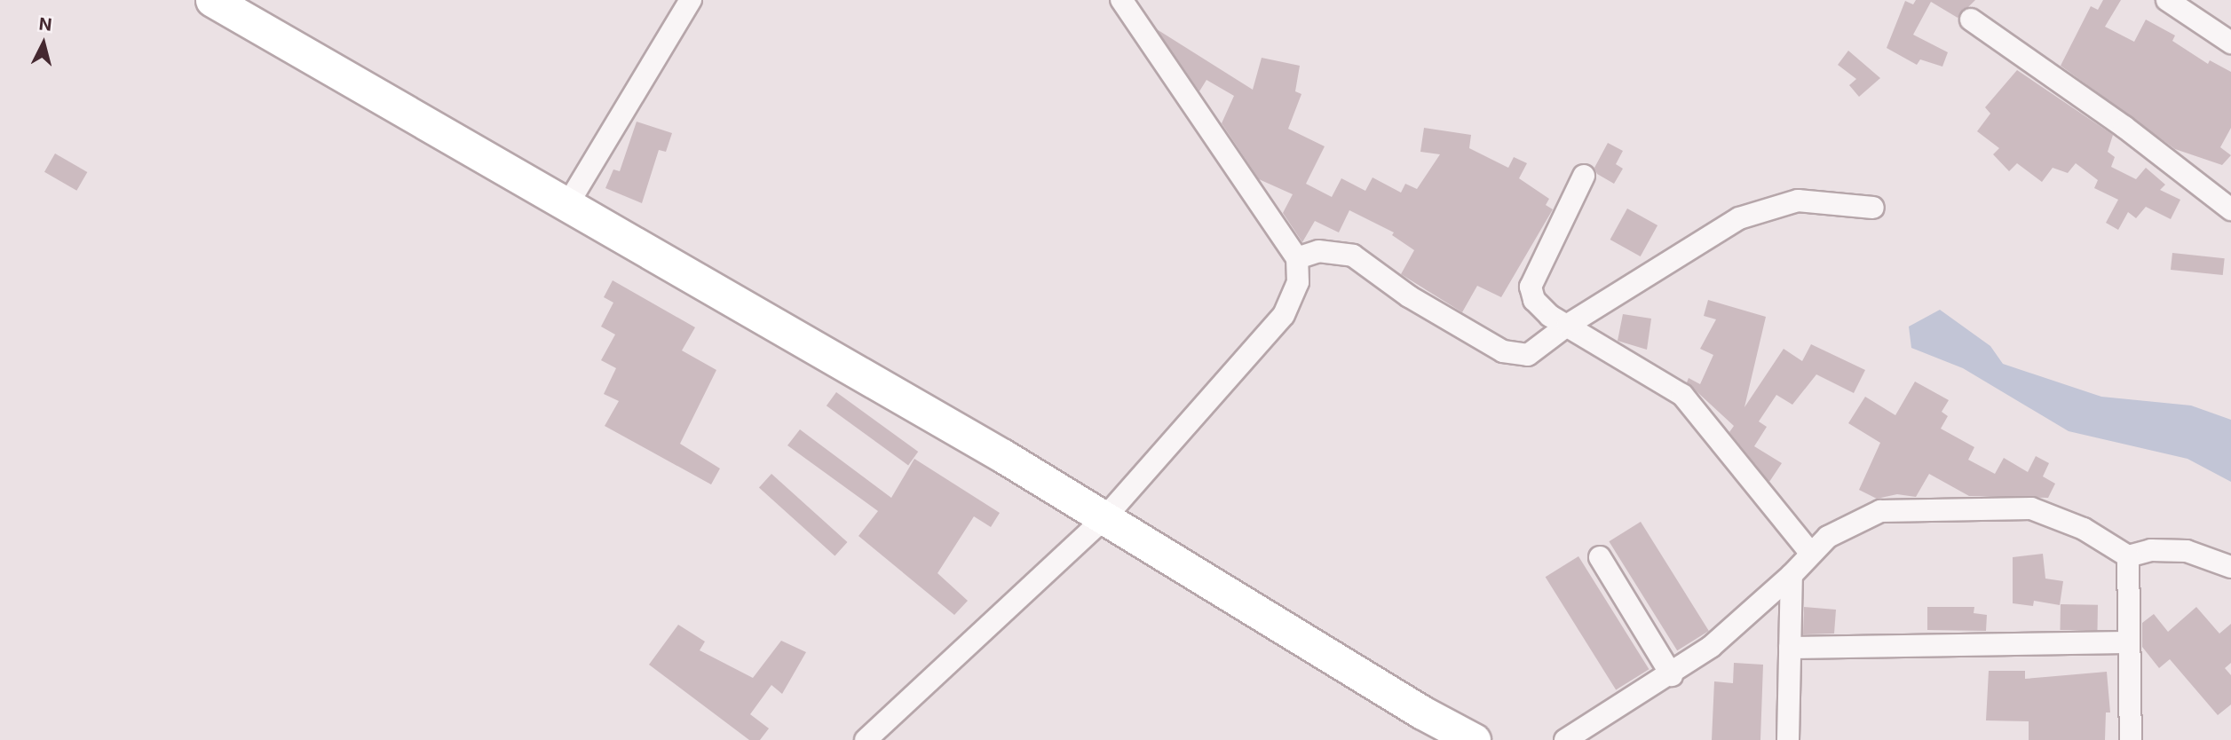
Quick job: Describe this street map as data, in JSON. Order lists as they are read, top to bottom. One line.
{"north":"top"}
